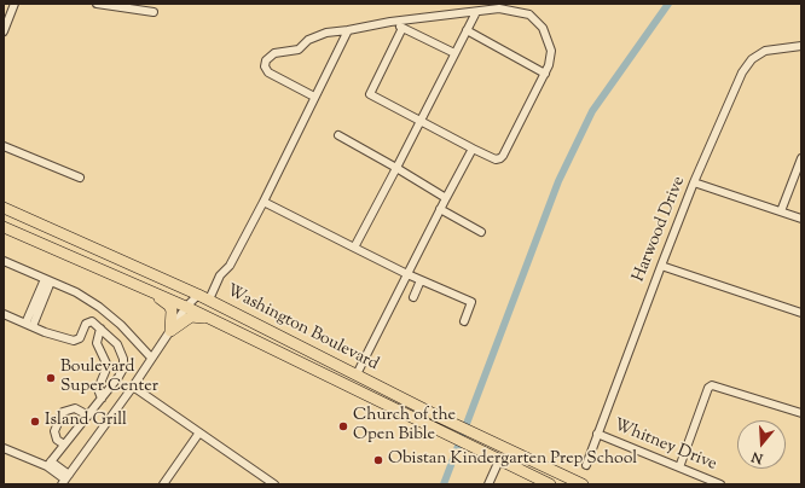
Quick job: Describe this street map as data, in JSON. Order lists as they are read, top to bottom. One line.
{"streets":{"highway":["Washington Boulevard"],"street":["Harwood Drive","Whitney Drive"]},"crossings":[["Harwood Drive","Whitney Drive"]],"places":["Boulevard Super Center","Island Grill","Church of the Open Bible","Obistan Kindergarten Prep School"],"north":"bottom"}
